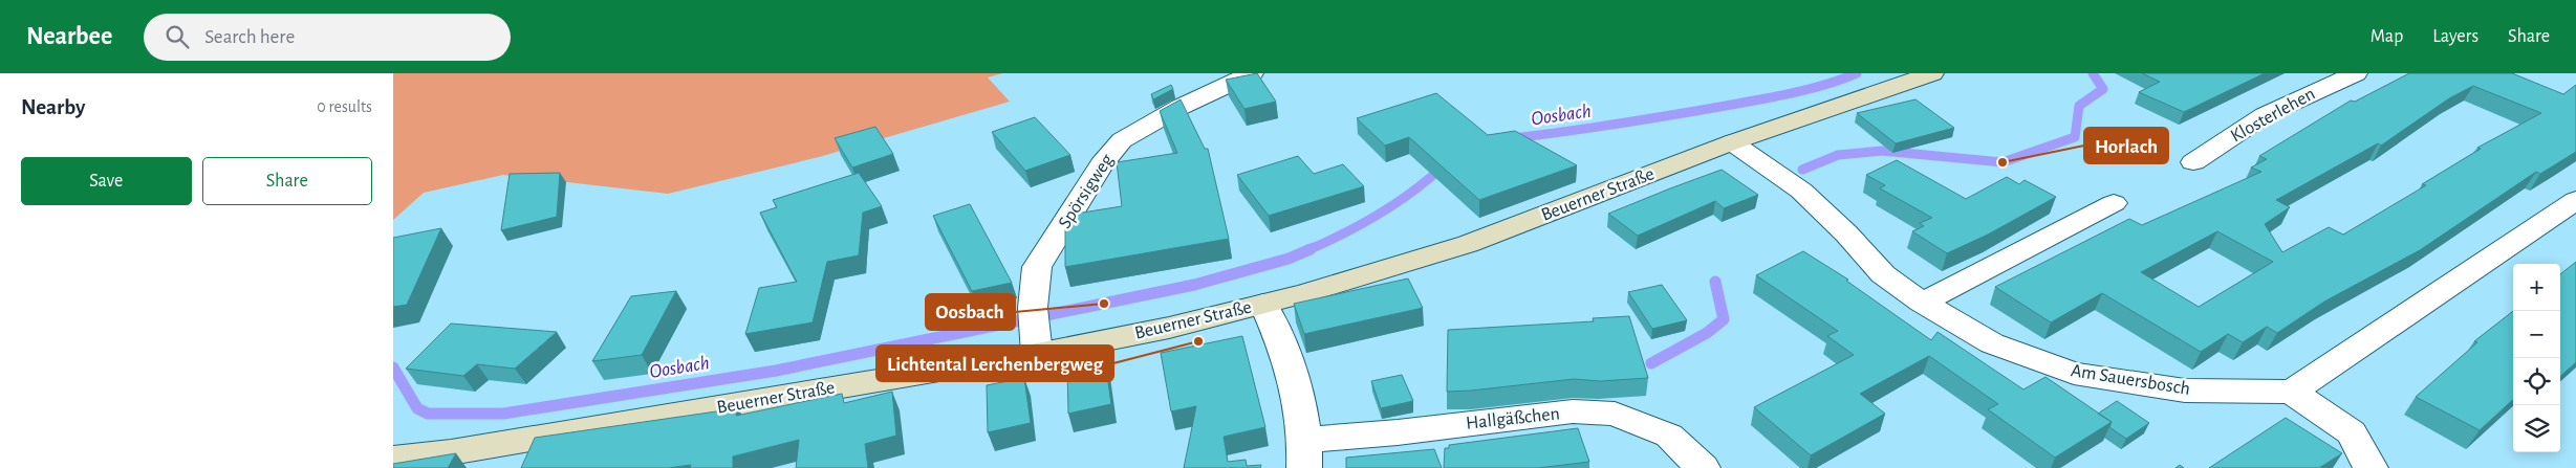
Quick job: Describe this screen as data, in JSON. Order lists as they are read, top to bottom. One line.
{"streets":{"main road":["Beuerner Straße"],"street":["Klosterlehen","Spörsigweg","Am Sauersbosch","Hallgäßchen"]},"crossings":[["Spörsigweg","Beuerner Straße"],["Beuerner Straße","Am Sauersbosch"]],"water":["Oosbach"],"places":["Horlach","Oosbach","Lichtental Lerchenbergweg"],"page":{"header":"Nearbee","search":"Search here","nav":["Map","Layers","Share"],"heading":["Nearby","0 results"],"buttons":["Save","Share"],"map_buttons":["+","−"]}}
